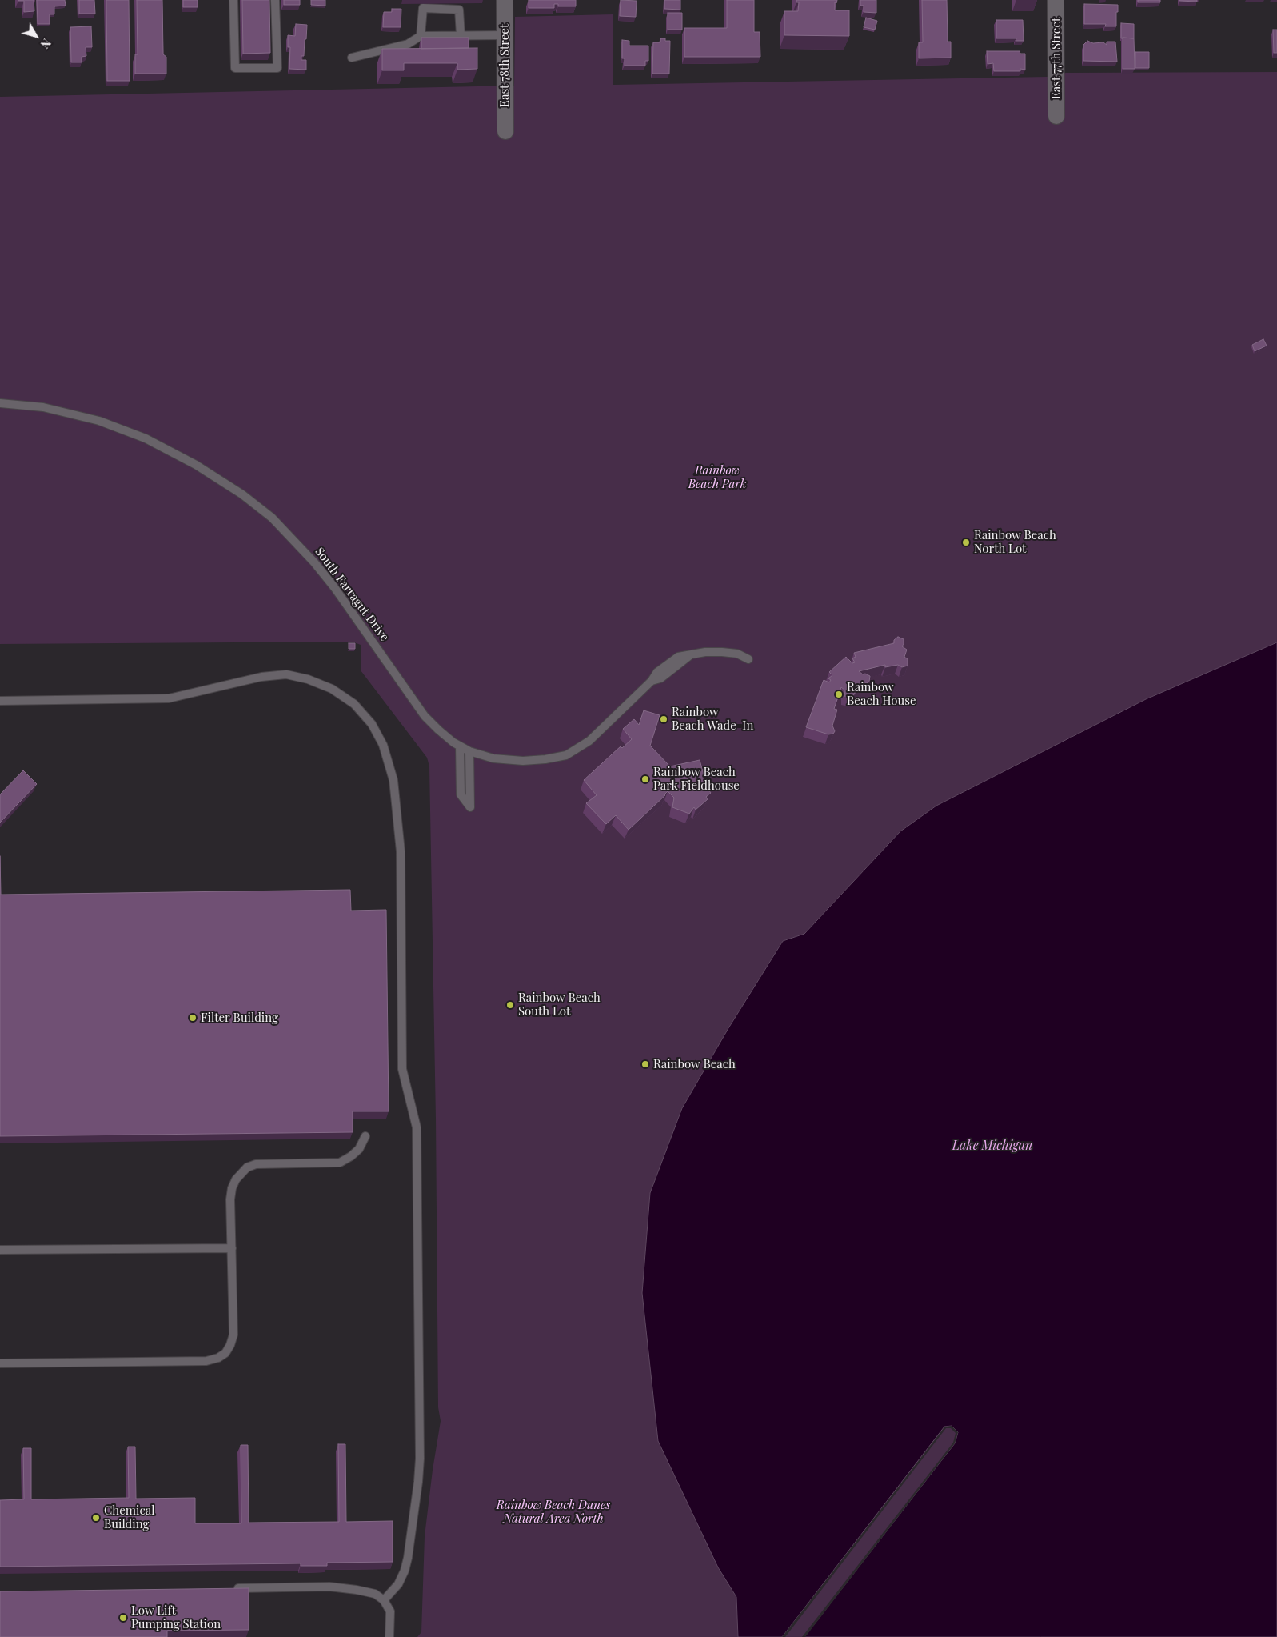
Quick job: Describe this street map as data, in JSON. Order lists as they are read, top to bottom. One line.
{"streets":{"street":["East 77th Street","East 78th Street"],"lane":["South Farragut Drive"]},"water":["Lake Michigan"],"parks":["Rainbow Beach Park","Rainbow Beach Dunes Natural Area North"],"places":["Rainbow Beach North Lot","Rainbow Beach House","Rainbow Beach Wade-In","Rainbow Beach Park Fieldhouse","Rainbow Beach South Lot","Filter Building","Rainbow Beach","Chemical Building","Low Lift Pumping Station"],"north":"bottom right"}
